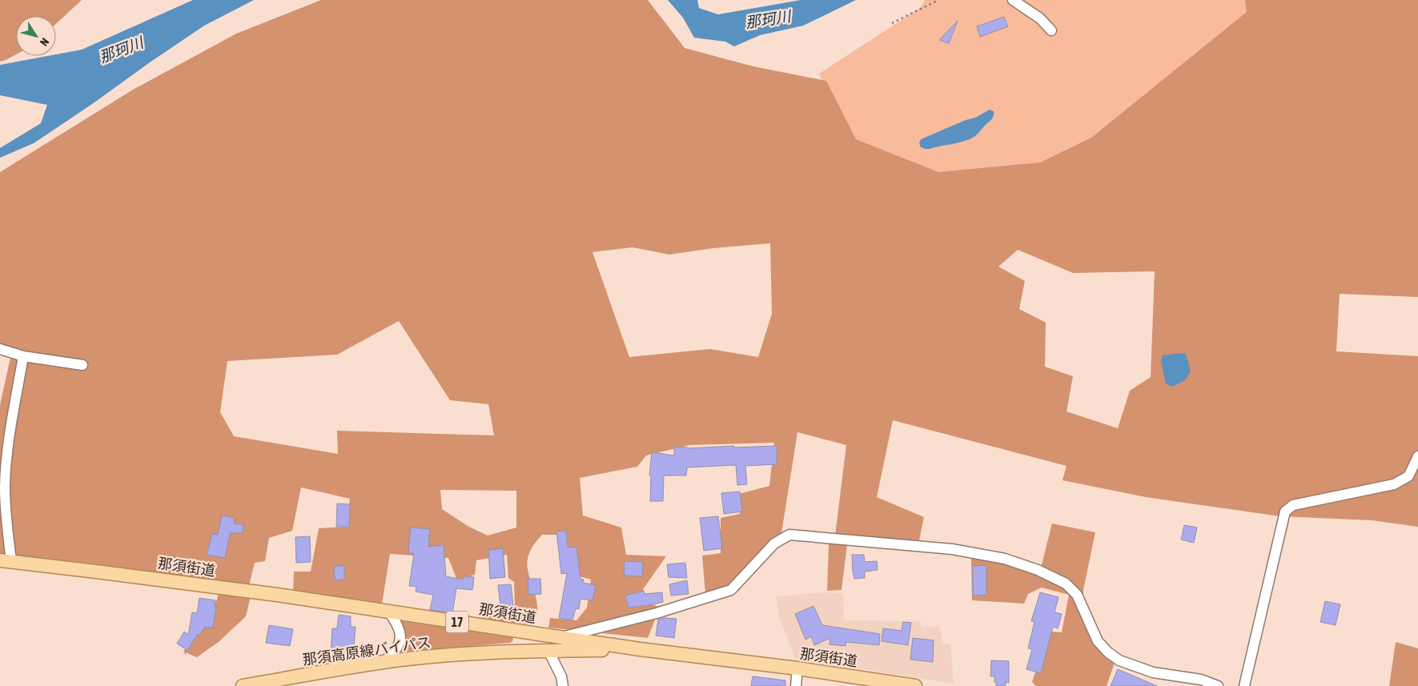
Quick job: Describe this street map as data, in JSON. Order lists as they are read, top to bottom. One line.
{"streets":{"main road":["那須街道","17","那須高原線バイパス"]},"crossings":[["那須街道","那須高原線バイパス"]],"water":["那珂川"],"north":"bottom right"}
